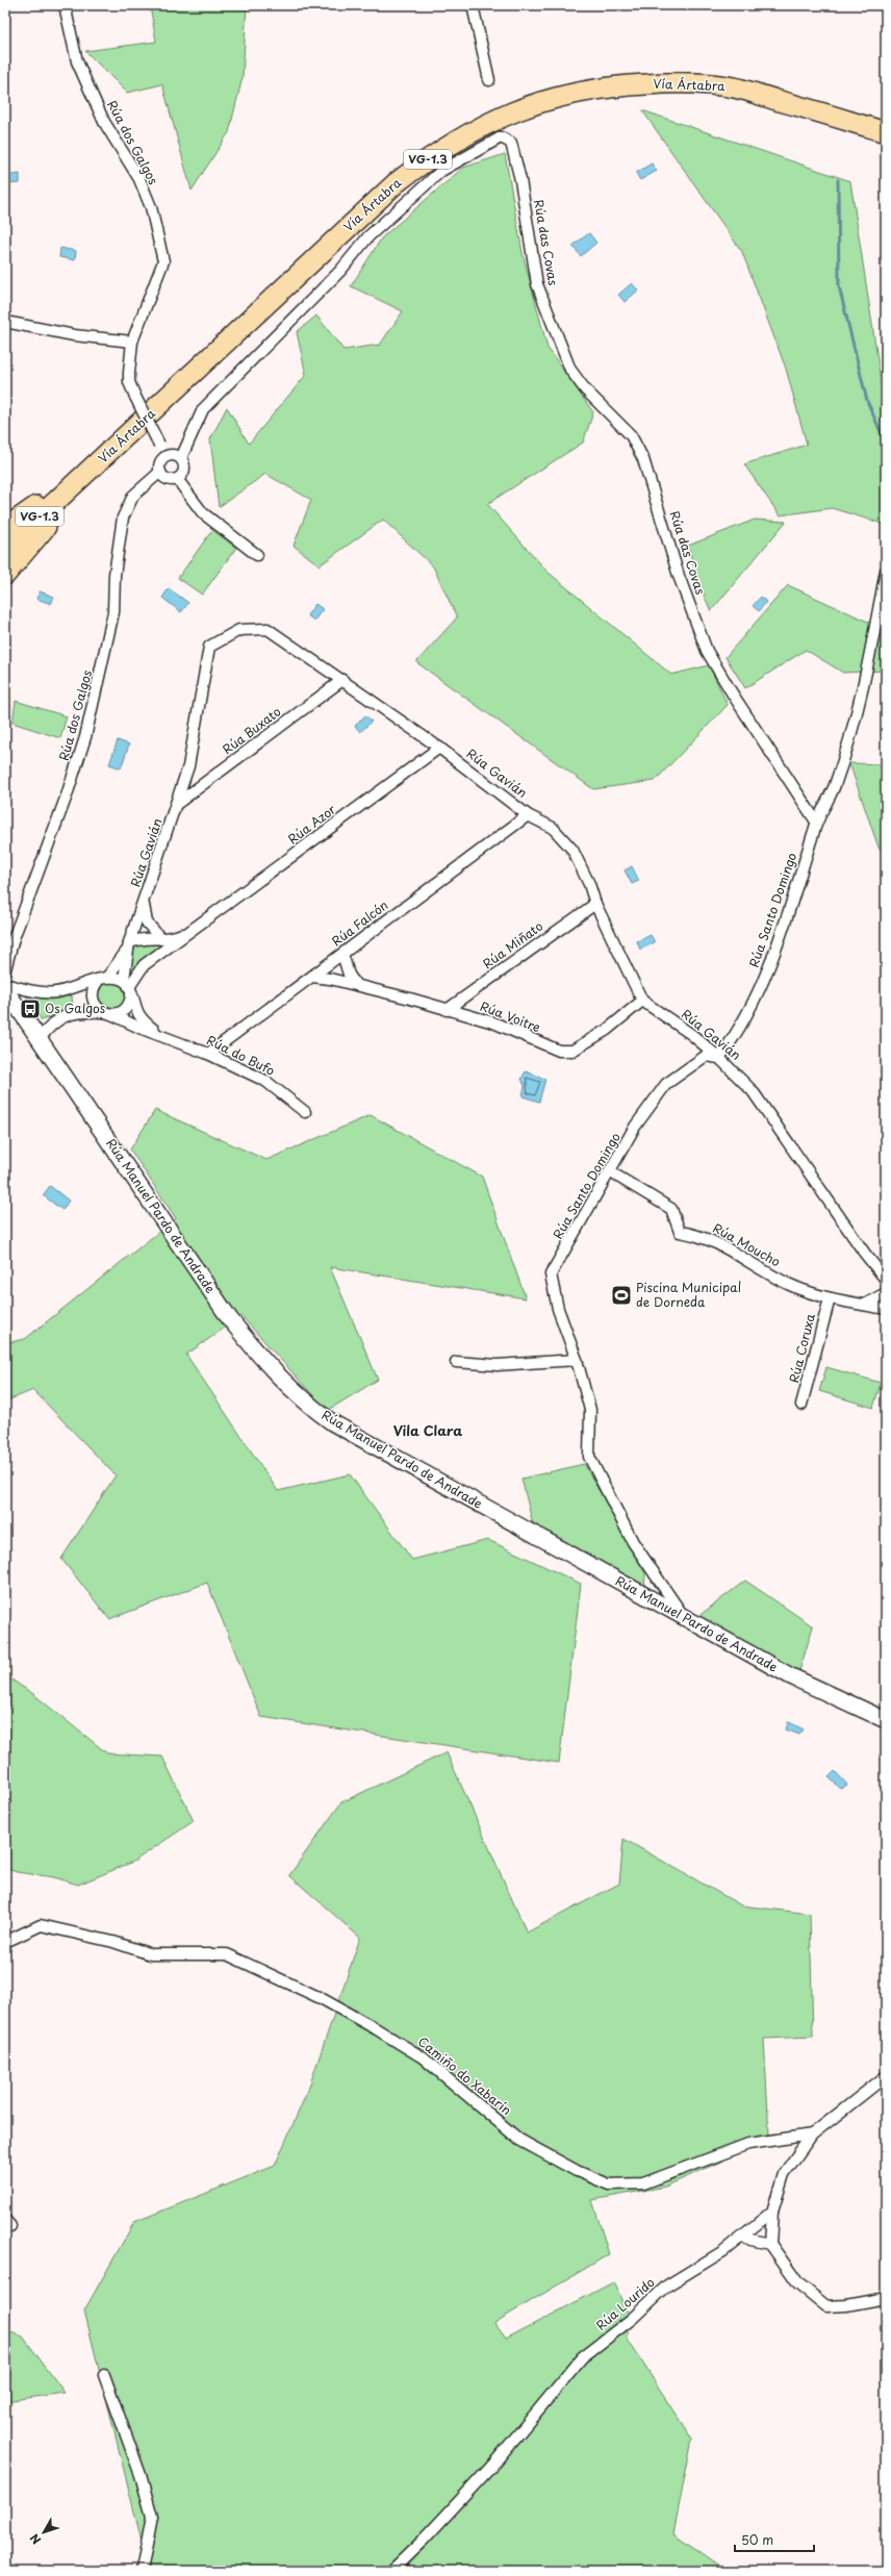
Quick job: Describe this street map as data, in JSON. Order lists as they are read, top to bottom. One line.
{"streets":{"highway":["Vía Ártabra","VG-1.3"],"street":["Rúa dos Galgos","Rúa das Covas","Rúa Buxato","Rúa Gavián","Rúa Azor","Rúa Santo Domingo","Rúa Falcón","Rúa Miñato","Rúa Voitre","Rúa do Bufo","Rúa Manuel Pardo de Andrade","Rúa Moucho","Rúa Coruxa","Camiño do Xabarín","Rúa Lourido"]},"crossings":[["Rúa dos Galgos","Rúa das Covas"],["Rúa das Covas","Rúa Santo Domingo"],["Rúa Buxato","Rúa Gavián"],["Rúa Gavián","Rúa Azor"],["Rúa Gavián","Rúa Santo Domingo"],["Rúa Gavián","Rúa Falcón"],["Rúa Gavián","Rúa Miñato"],["Rúa Gavián","Rúa Voitre"],["Rúa Gavián","Rúa do Bufo"],["Rúa Azor","Rúa do Bufo"],["Rúa Santo Domingo","Rúa Manuel Pardo de Andrade"],["Rúa Santo Domingo","Rúa Moucho"],["Rúa Falcón","Rúa Voitre"],["Rúa Falcón","Rúa do Bufo"],["Rúa Miñato","Rúa Voitre"],["Rúa do Bufo","Rúa Manuel Pardo de Andrade"],["Rúa Moucho","Rúa Coruxa"]],"districts":["Vila Clara"],"places":{"bus stop":["Os Galgos"],"sports":["Piscina Municipal de Dorneda"]},"scale_bar":"50 m","north":"bottom left"}
